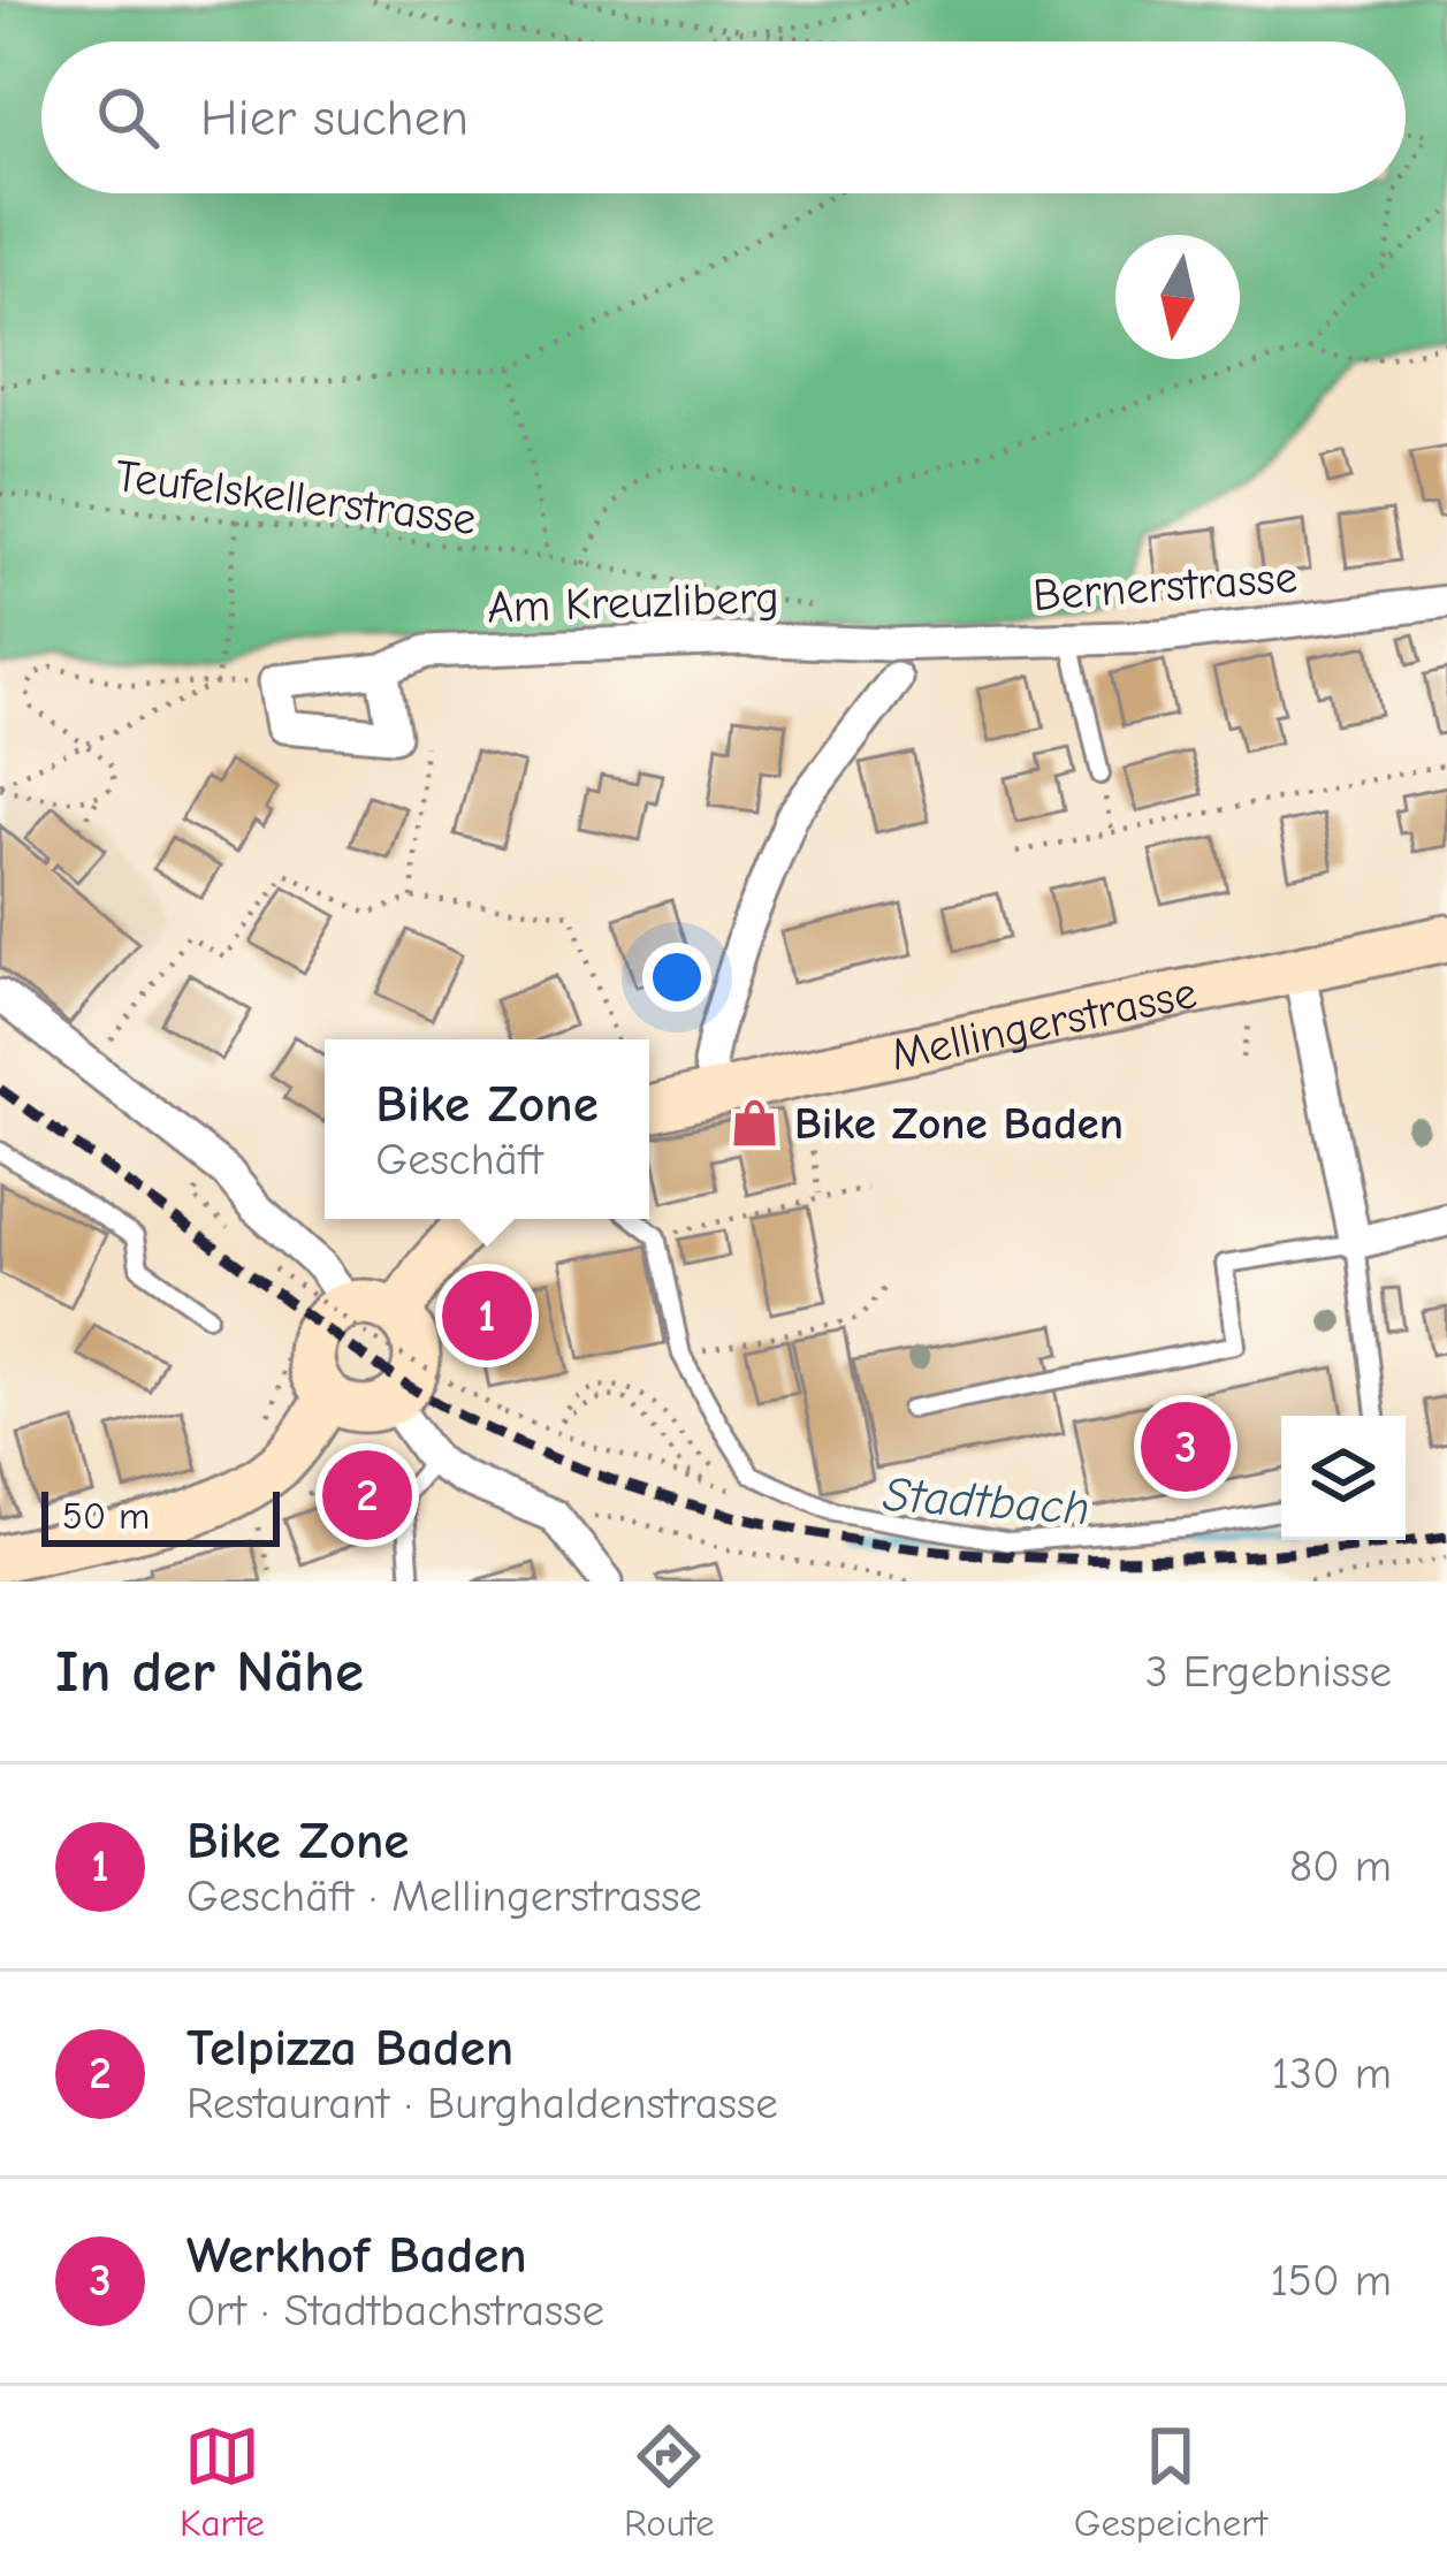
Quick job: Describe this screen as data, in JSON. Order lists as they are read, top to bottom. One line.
{"streets":{"main road":["Mellingerstrasse"],"street":["Bernerstrasse","Am Kreuzliberg"],"path":["Teufelskellerstrasse"]},"crossings":[["Bernerstrasse","Am Kreuzliberg"]],"water":["Stadtbach"],"places":{"shop":["Bike Zone Baden"]},"scale_bar":"50 m","north":"bottom","page":{"search":"Hier suchen","popup":["Bike Zone","Geschäft"],"pins":["1","3","2"],"scale":"50 m","heading":["In der Nähe","3 Ergebnisse"],"list":[{"mark":"1","name":"Bike Zone","note":"Geschäft · Mellingerstrasse","value":"80 m"},{"mark":"2","name":"Telpizza Baden","note":"Restaurant · Burghaldenstrasse","value":"130 m"},{"mark":"3","name":"Werkhof Baden","note":"Ort · Stadtbachstrasse","value":"150 m"}],"nav":["Karte","Route","Gespeichert"]}}
